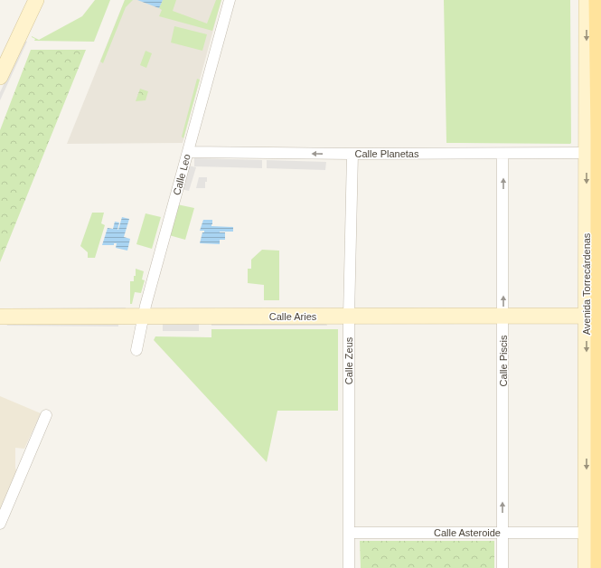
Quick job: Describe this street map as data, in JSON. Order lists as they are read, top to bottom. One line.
{"streets":{"main road":["Avenida Torrecárdenas"],"street":["Calle Planetas","Calle Leo","Calle Aries","Calle Zeus","Calle Piscis","Calle Asteroide"]},"crossings":[["Calle Planetas","Calle Leo"],["Calle Planetas","Avenida Torrecárdenas"],["Calle Planetas","Calle Zeus"],["Calle Planetas","Calle Piscis"],["Calle Leo","Calle Aries"],["Avenida Torrecárdenas","Calle Aries"],["Avenida Torrecárdenas","Calle Asteroide"],["Calle Aries","Calle Zeus"],["Calle Aries","Calle Piscis"],["Calle Zeus","Calle Asteroide"],["Calle Piscis","Calle Asteroide"]],"one_way":["Calle Planetas","Avenida Torrecárdenas","Calle Piscis"]}
